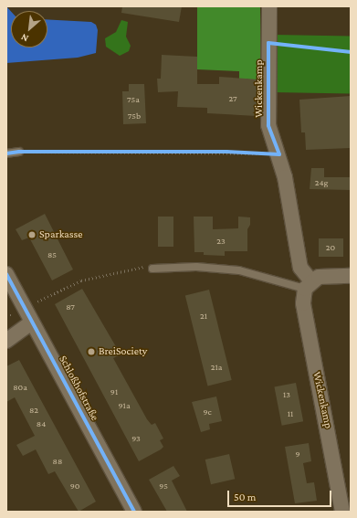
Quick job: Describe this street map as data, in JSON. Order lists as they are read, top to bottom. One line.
{"streets":{"street":["Wickenkamp","Schloßhofstraße"]},"places":["Sparkasse","BreiSociety"],"house_numbers":["27","75a","75b","24g","23","20","85","87","21","21a","80a","91","13","91a","82","9c","11","84","93","9","88","90","95"],"scale_bar":"50 m","north":"bottom left"}
